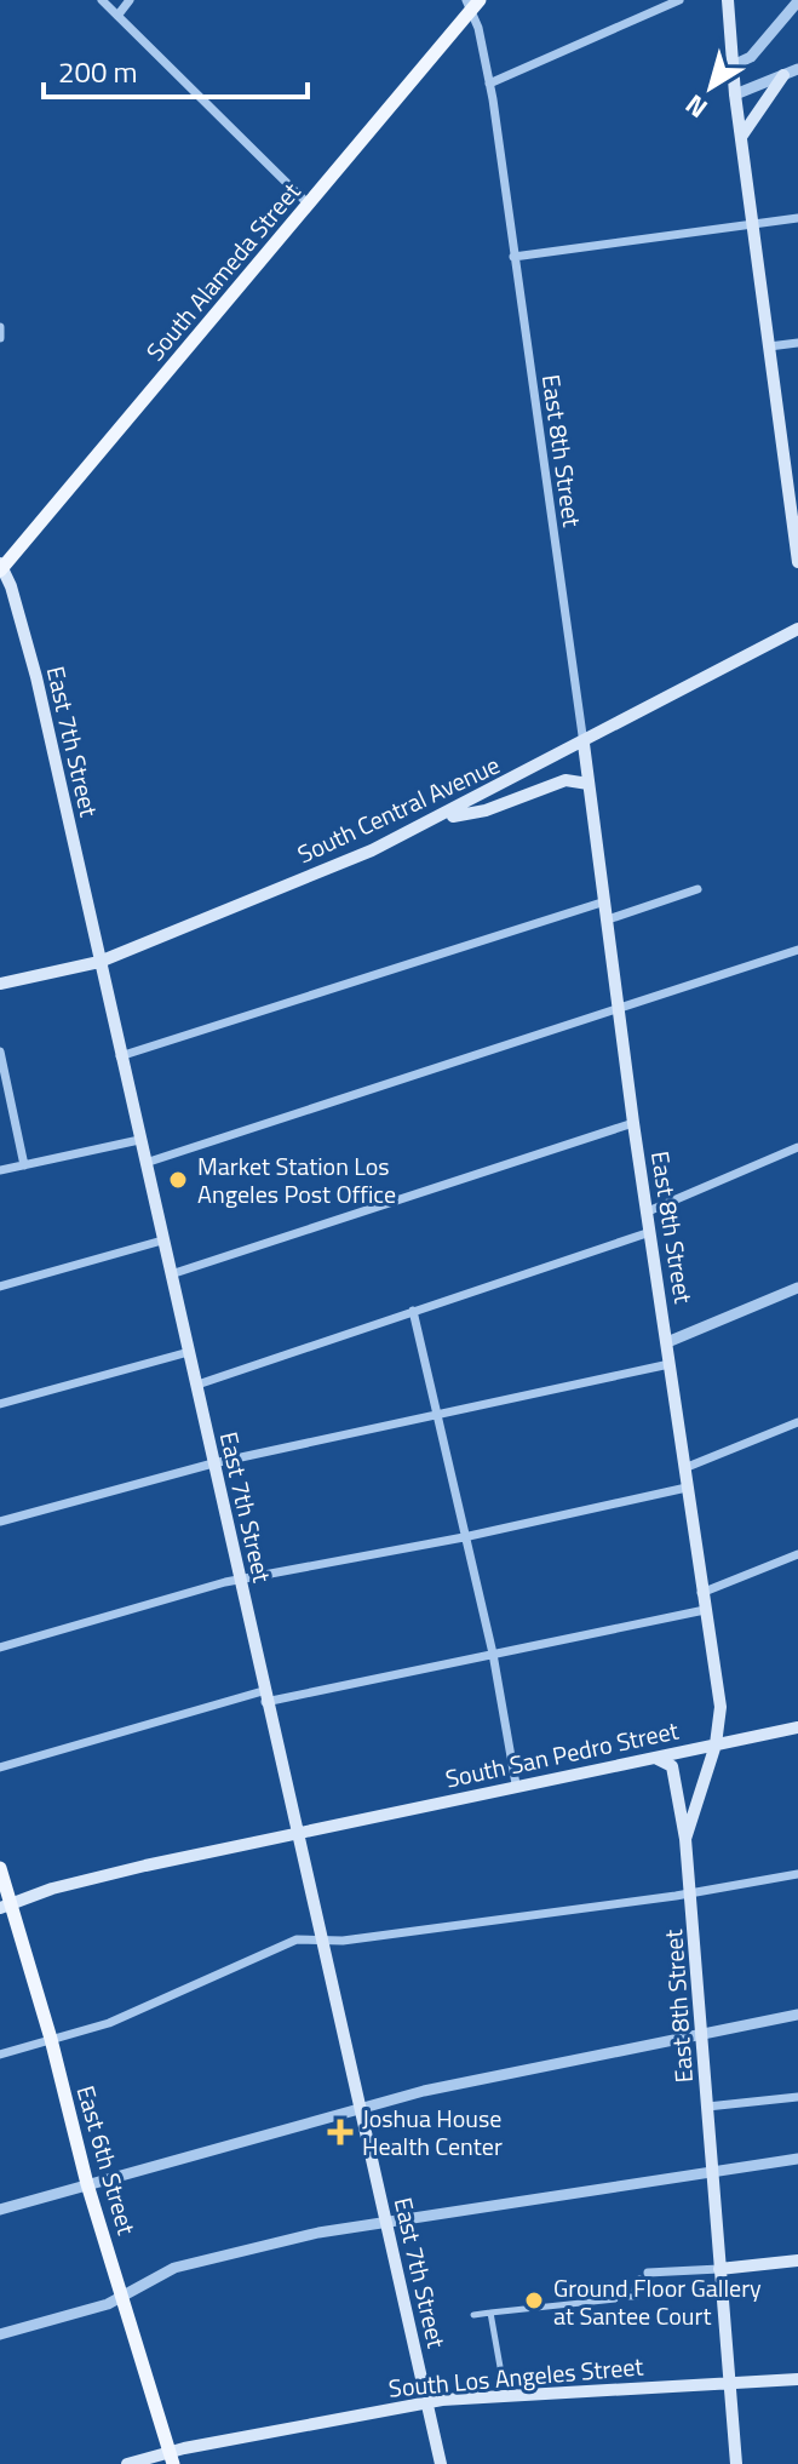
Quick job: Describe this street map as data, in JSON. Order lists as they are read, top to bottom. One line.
{"streets":{"main road":["South Alameda Street","East 8th Street","East 7th Street","South Central Avenue","South San Pedro Street","East 6th Street","South Los Angeles Street"]},"crossings":[["South Alameda Street","East 8th Street"],["South Alameda Street","East 7th Street"],["East 8th Street","South Central Avenue"],["East 8th Street","South San Pedro Street"],["East 8th Street","South Los Angeles Street"],["East 7th Street","South Central Avenue"],["East 7th Street","South San Pedro Street"],["East 7th Street","South Los Angeles Street"],["East 6th Street","South Los Angeles Street"]],"places":{"other":["Market Station Los Angeles Post Office","Ground Floor Gallery at Santee Court"],"health":["Joshua House Health Center"]},"scale_bar":"200 m","north":"bottom left"}
